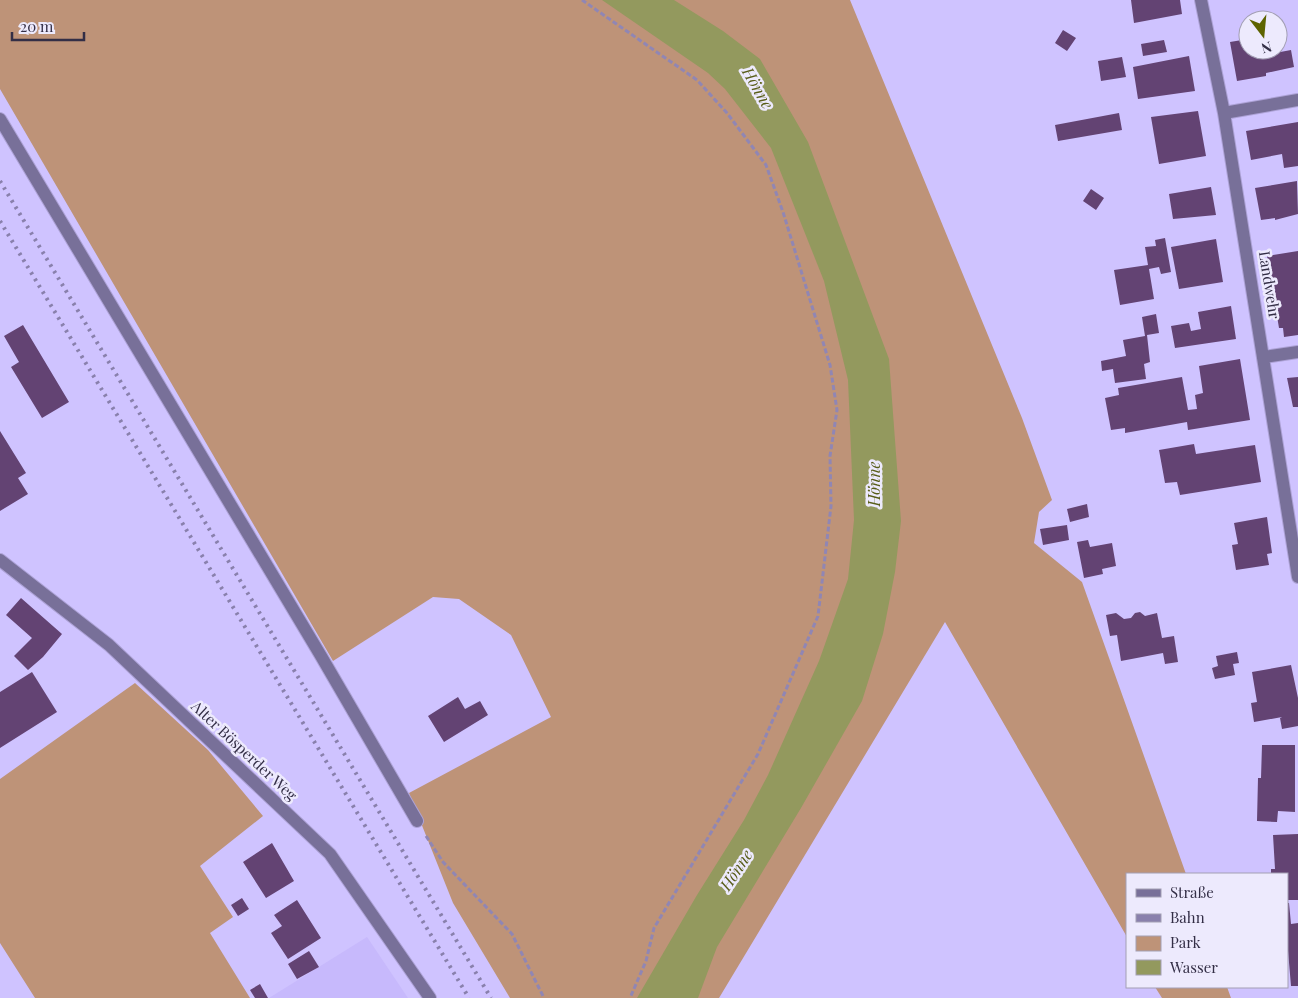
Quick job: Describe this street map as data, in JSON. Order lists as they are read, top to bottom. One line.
{"streets":{"street":["Landwehr","Alter Bösperder Weg"]},"water":["Hönne"],"legend":["Straße","Bahn","Park","Wasser"],"scale_bar":"20 m","north":"bottom"}
